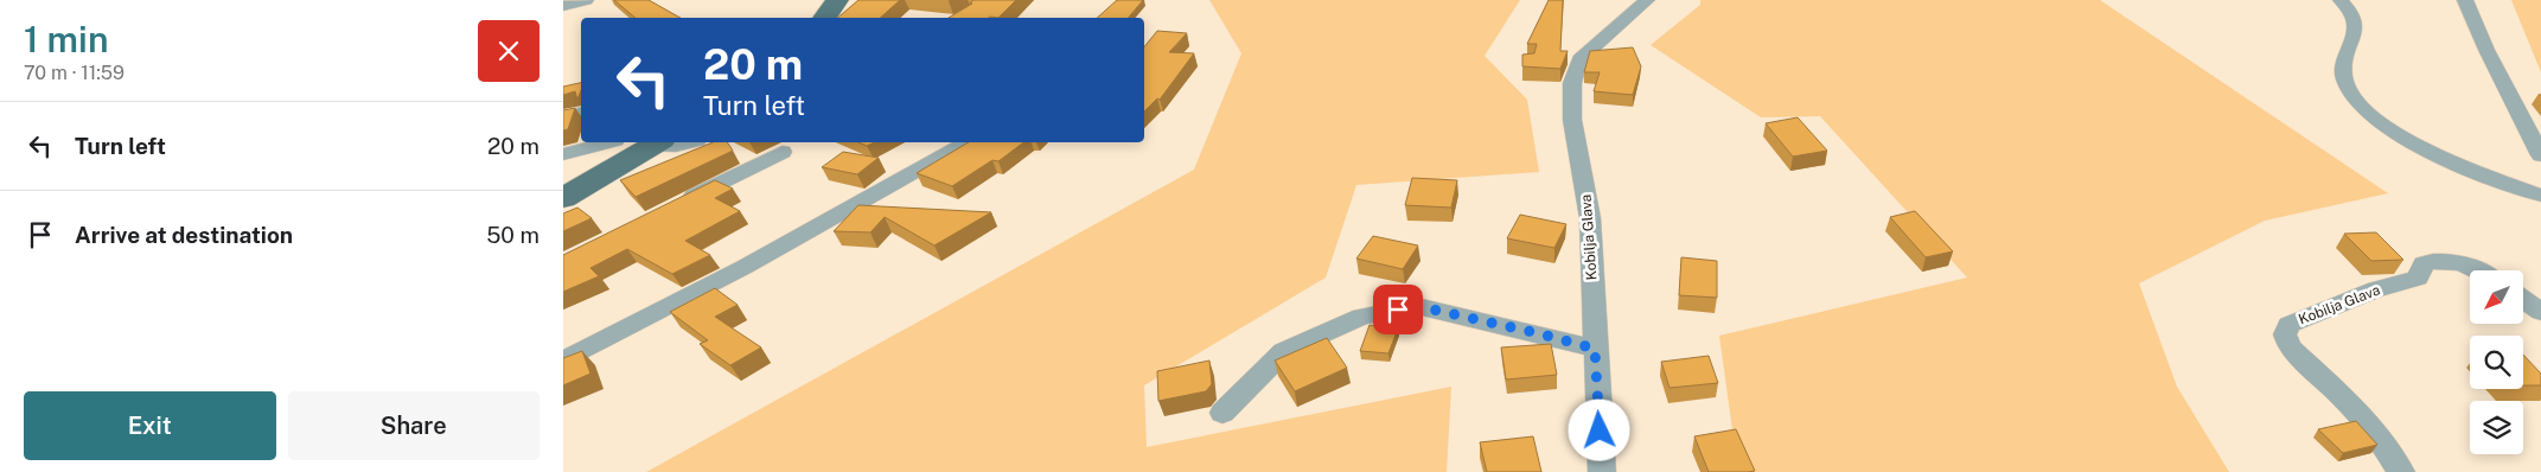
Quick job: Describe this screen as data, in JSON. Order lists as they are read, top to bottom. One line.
{"streets":{"street":["Kobilja Glava"]},"north":"bottom left","page":{"heading":["1 min","70 m · 11:59"],"turn":["20 m","Turn left"],"list":[{"name":"Turn left","value":"20 m"},{"name":"Arrive at destination","value":"50 m"}],"buttons":["Exit","Share"]}}
